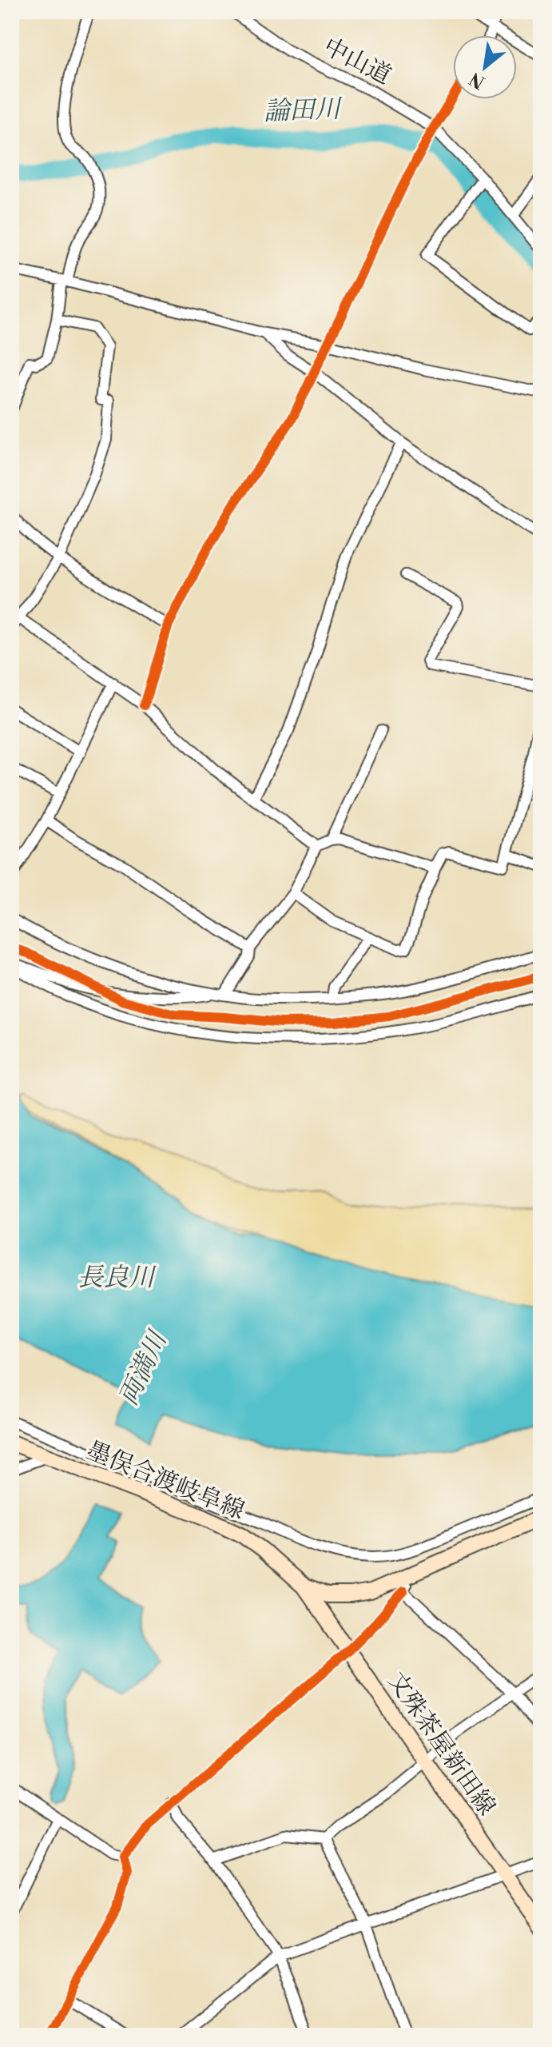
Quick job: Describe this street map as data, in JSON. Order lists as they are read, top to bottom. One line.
{"streets":{"main road":["墨俣合渡岐阜線","文殊茶屋新田線"],"street":["中山道"]},"crossings":[["墨俣合渡岐阜線","文殊茶屋新田線"]],"water":["論田川","長良川","両満川"],"north":"bottom left"}
